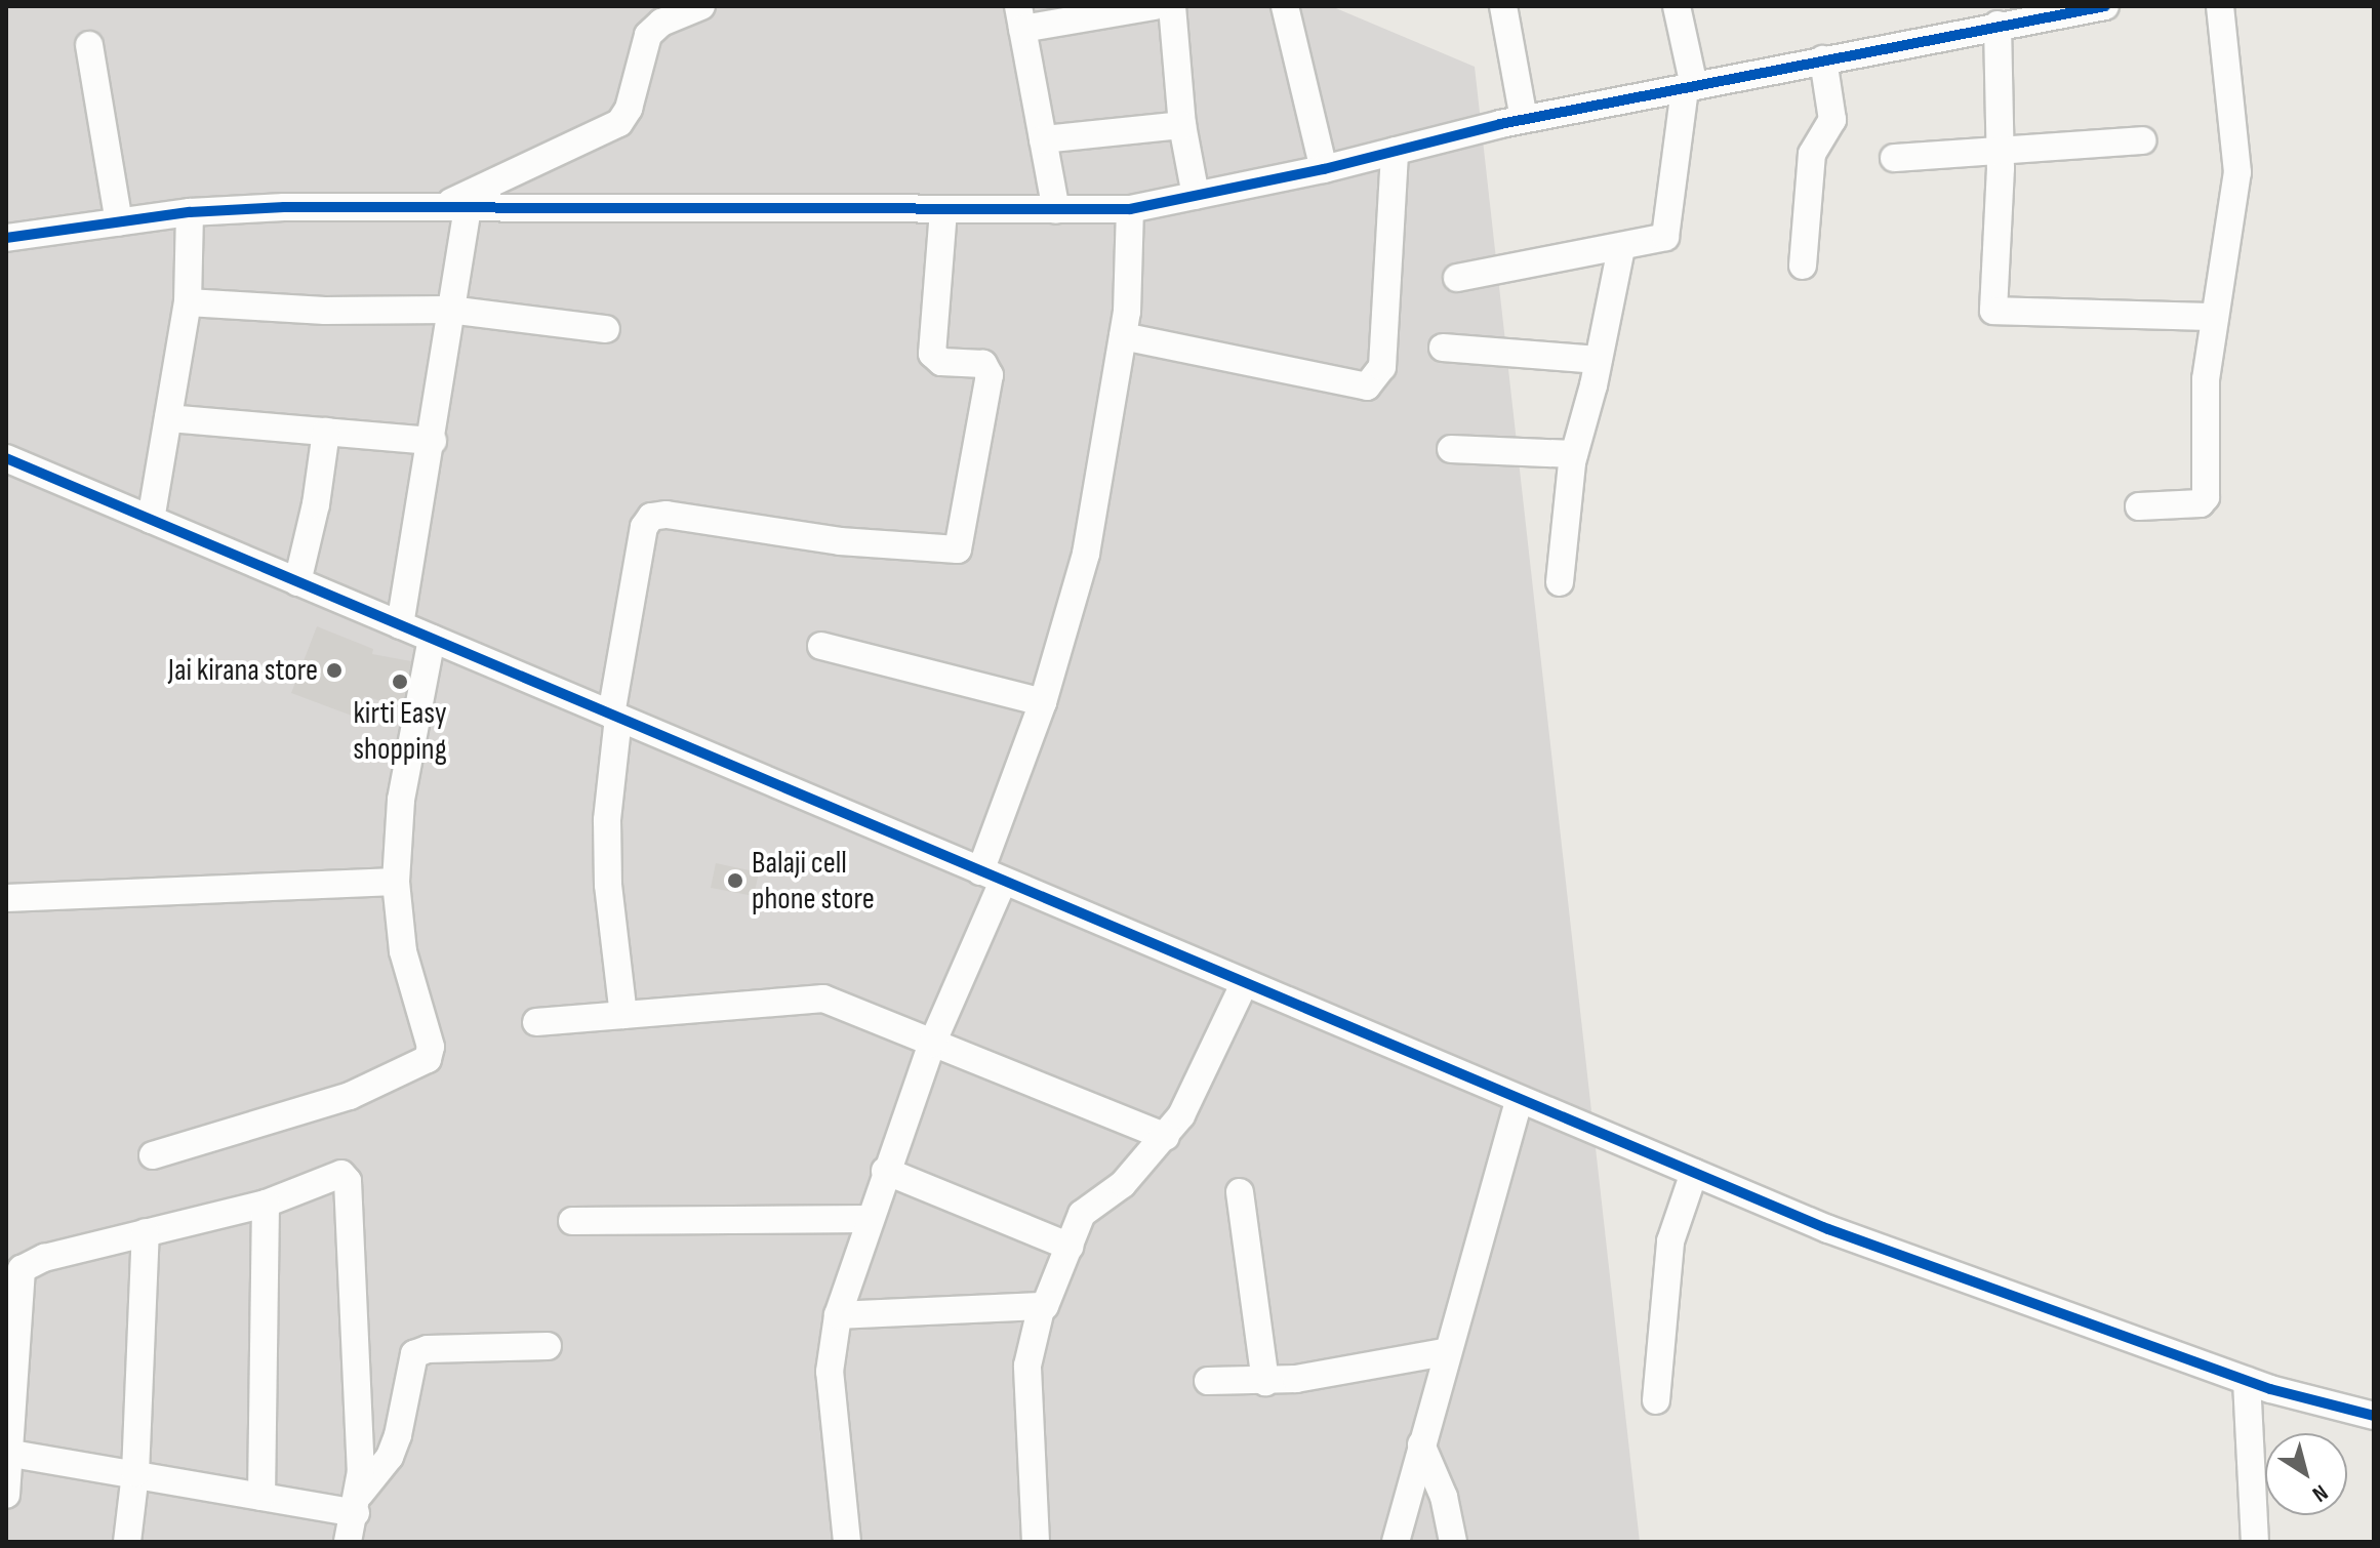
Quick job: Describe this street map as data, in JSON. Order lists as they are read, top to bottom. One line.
{"places":["Jai kirana store","kirti Easy shopping","Balaji cell phone store"],"north":"bottom right"}
